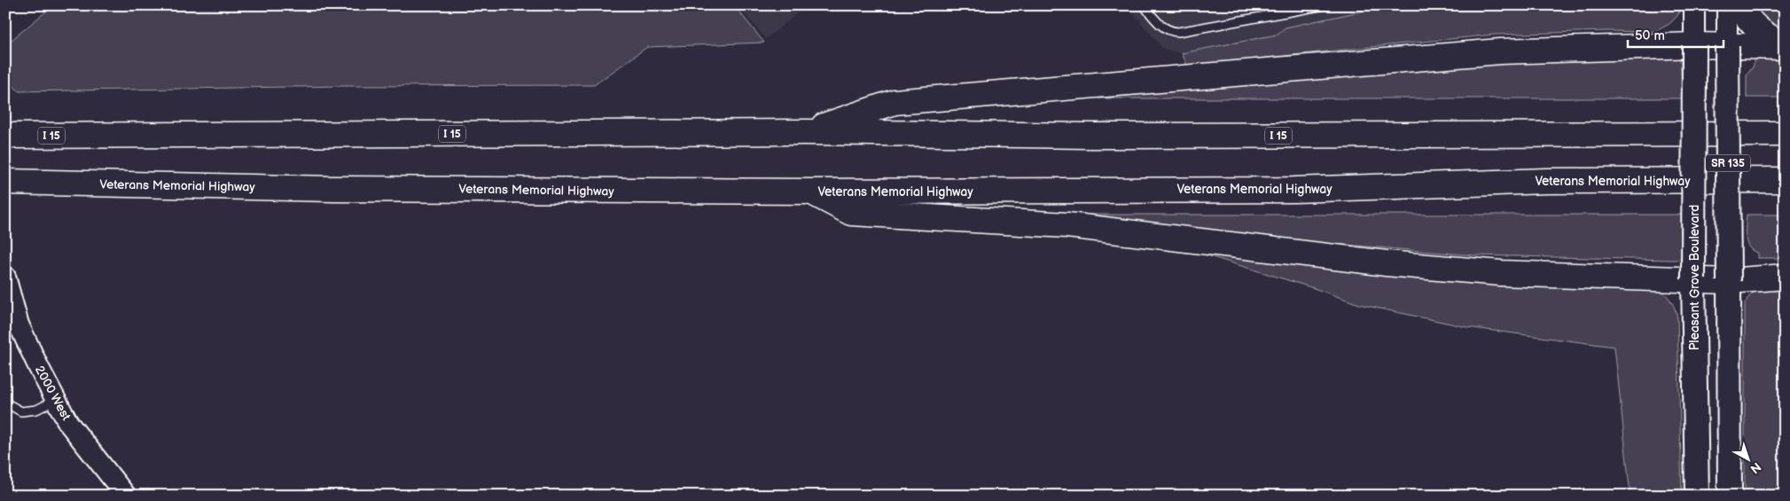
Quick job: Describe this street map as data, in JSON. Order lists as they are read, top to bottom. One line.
{"streets":{"highway":["I 15","Veterans Memorial Highway"],"main road":["SR 135","Pleasant Grove Boulevard"],"street":["2000 West"]},"scale_bar":"50 m","north":"bottom right"}
